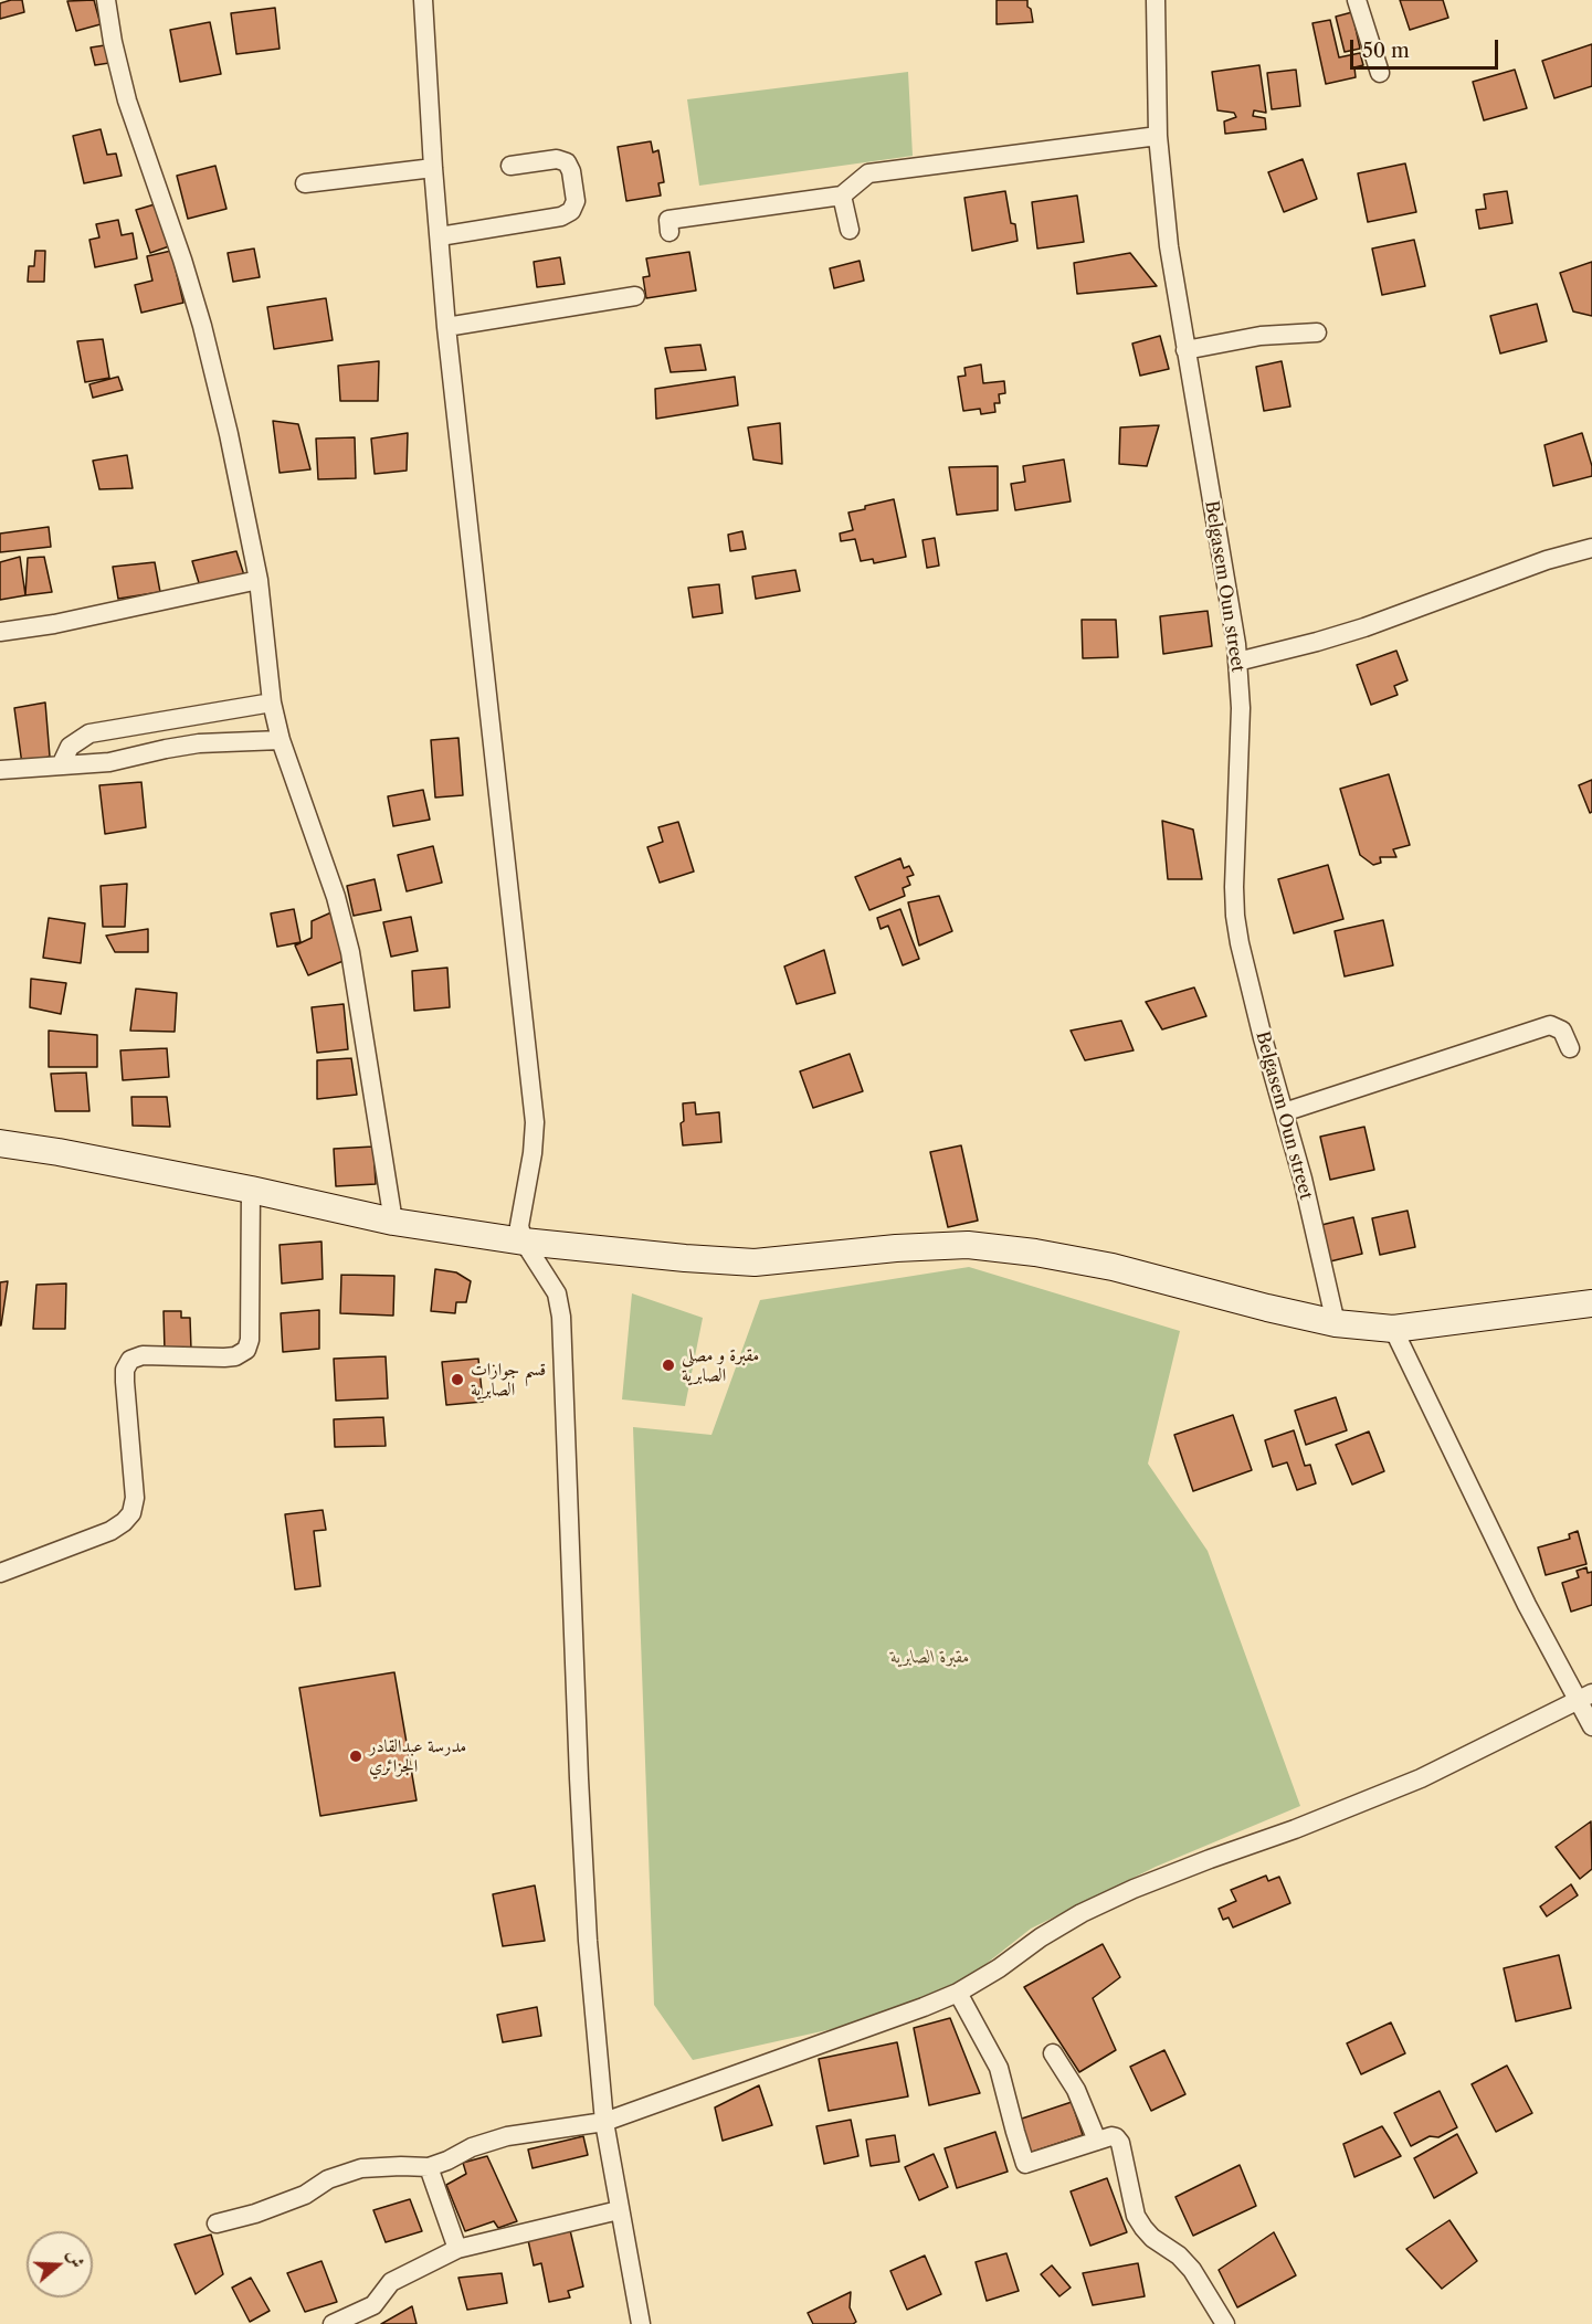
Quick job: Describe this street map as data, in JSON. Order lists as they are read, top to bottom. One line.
{"streets":{"street":["Belgasem Oun street"]},"parks":["مقبرة الصابرية"],"places":["مقبرة و مصلى الصابرية","قسم جوازات الصابرية","مدرسة عبدالقادر الجزائري"],"scale_bar":"50 m","north":"right"}
